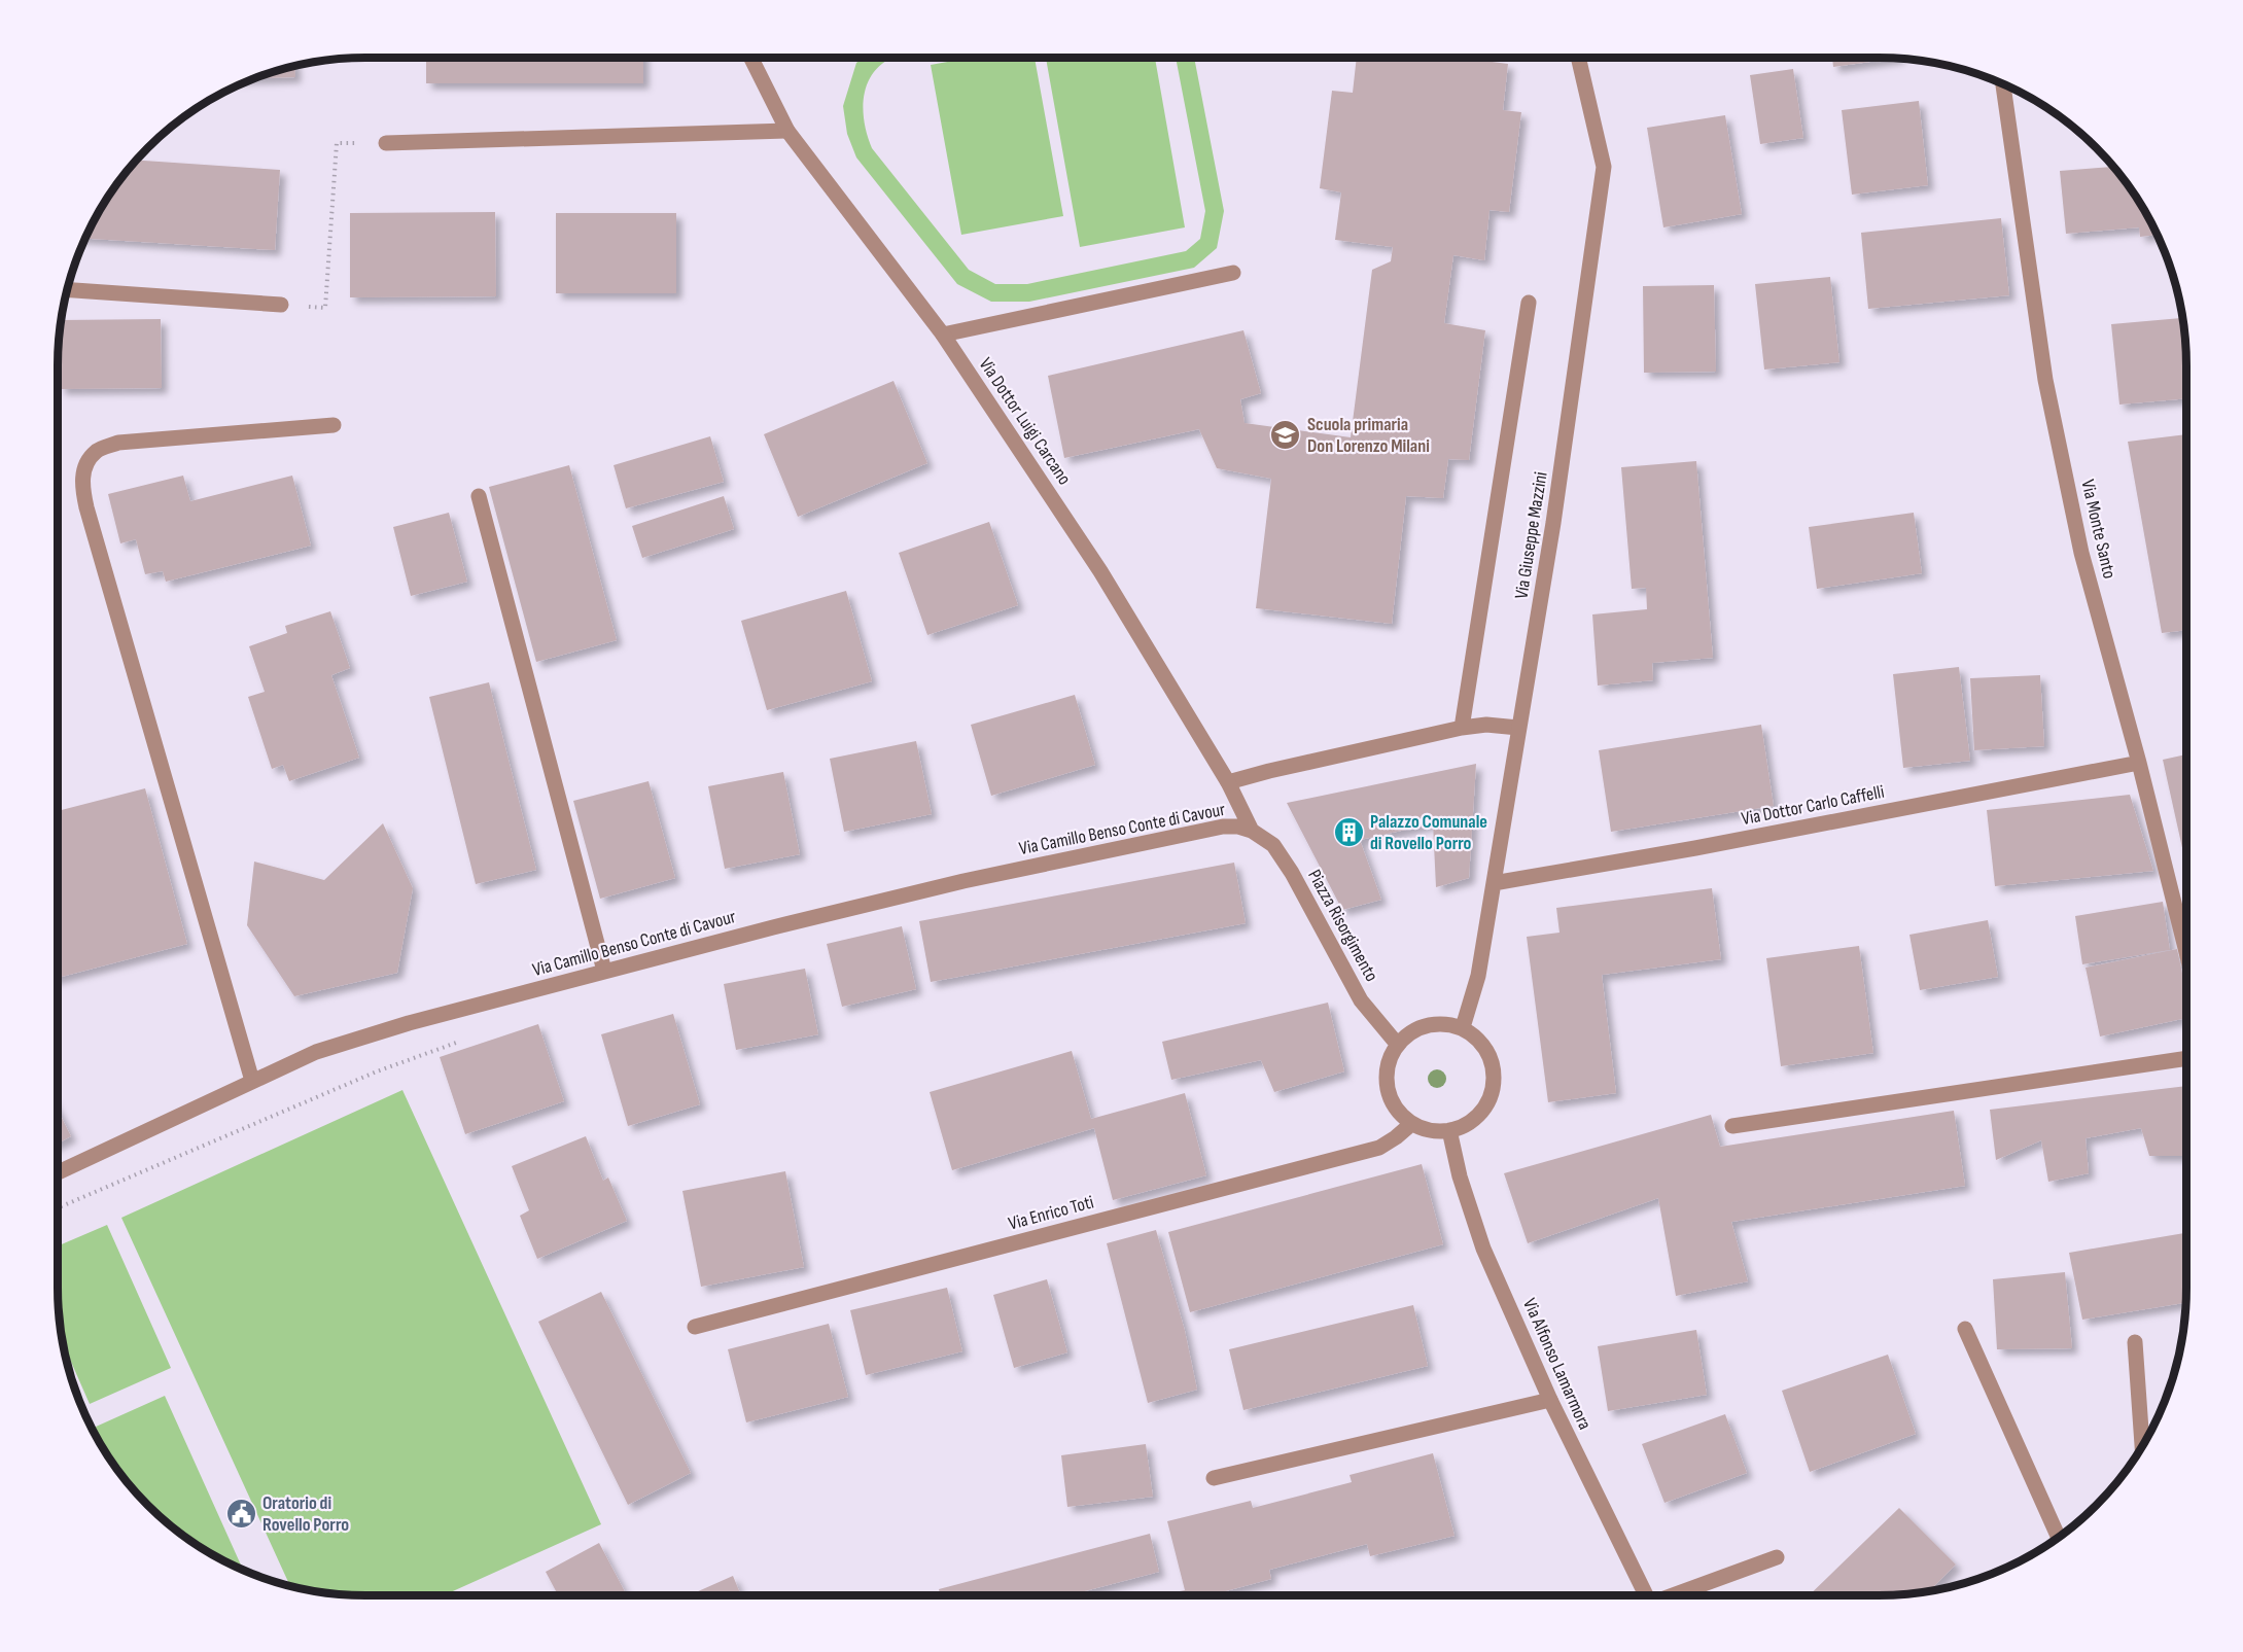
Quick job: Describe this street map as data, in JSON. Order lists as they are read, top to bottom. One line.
{"streets":{"street":["Via Dottor Luigi Carcano","Via Monte Santo","Via Giuseppe Mazzini","Via Dottor Carlo Caffelli","Via Camillo Benso Conte di Cavour","Piazza Risorgimento","Via Enrico Toti","Via Alfonso Lamarmora"]},"crossings":[["Via Dottor Luigi Carcano","Via Camillo Benso Conte di Cavour"],["Via Dottor Luigi Carcano","Piazza Risorgimento"],["Via Monte Santo","Via Dottor Carlo Caffelli"],["Via Giuseppe Mazzini","Via Dottor Carlo Caffelli"],["Via Giuseppe Mazzini","Piazza Risorgimento"],["Via Giuseppe Mazzini","Via Enrico Toti"],["Via Giuseppe Mazzini","Via Alfonso Lamarmora"],["Via Camillo Benso Conte di Cavour","Piazza Risorgimento"],["Piazza Risorgimento","Via Enrico Toti"],["Piazza Risorgimento","Via Alfonso Lamarmora"],["Via Enrico Toti","Via Alfonso Lamarmora"]],"places":{"school or university":["Scuola primaria Don Lorenzo Milani"],"building":["Palazzo Comunale di Rovello Porro"],"public building":["Oratorio di Rovello Porro"]}}
